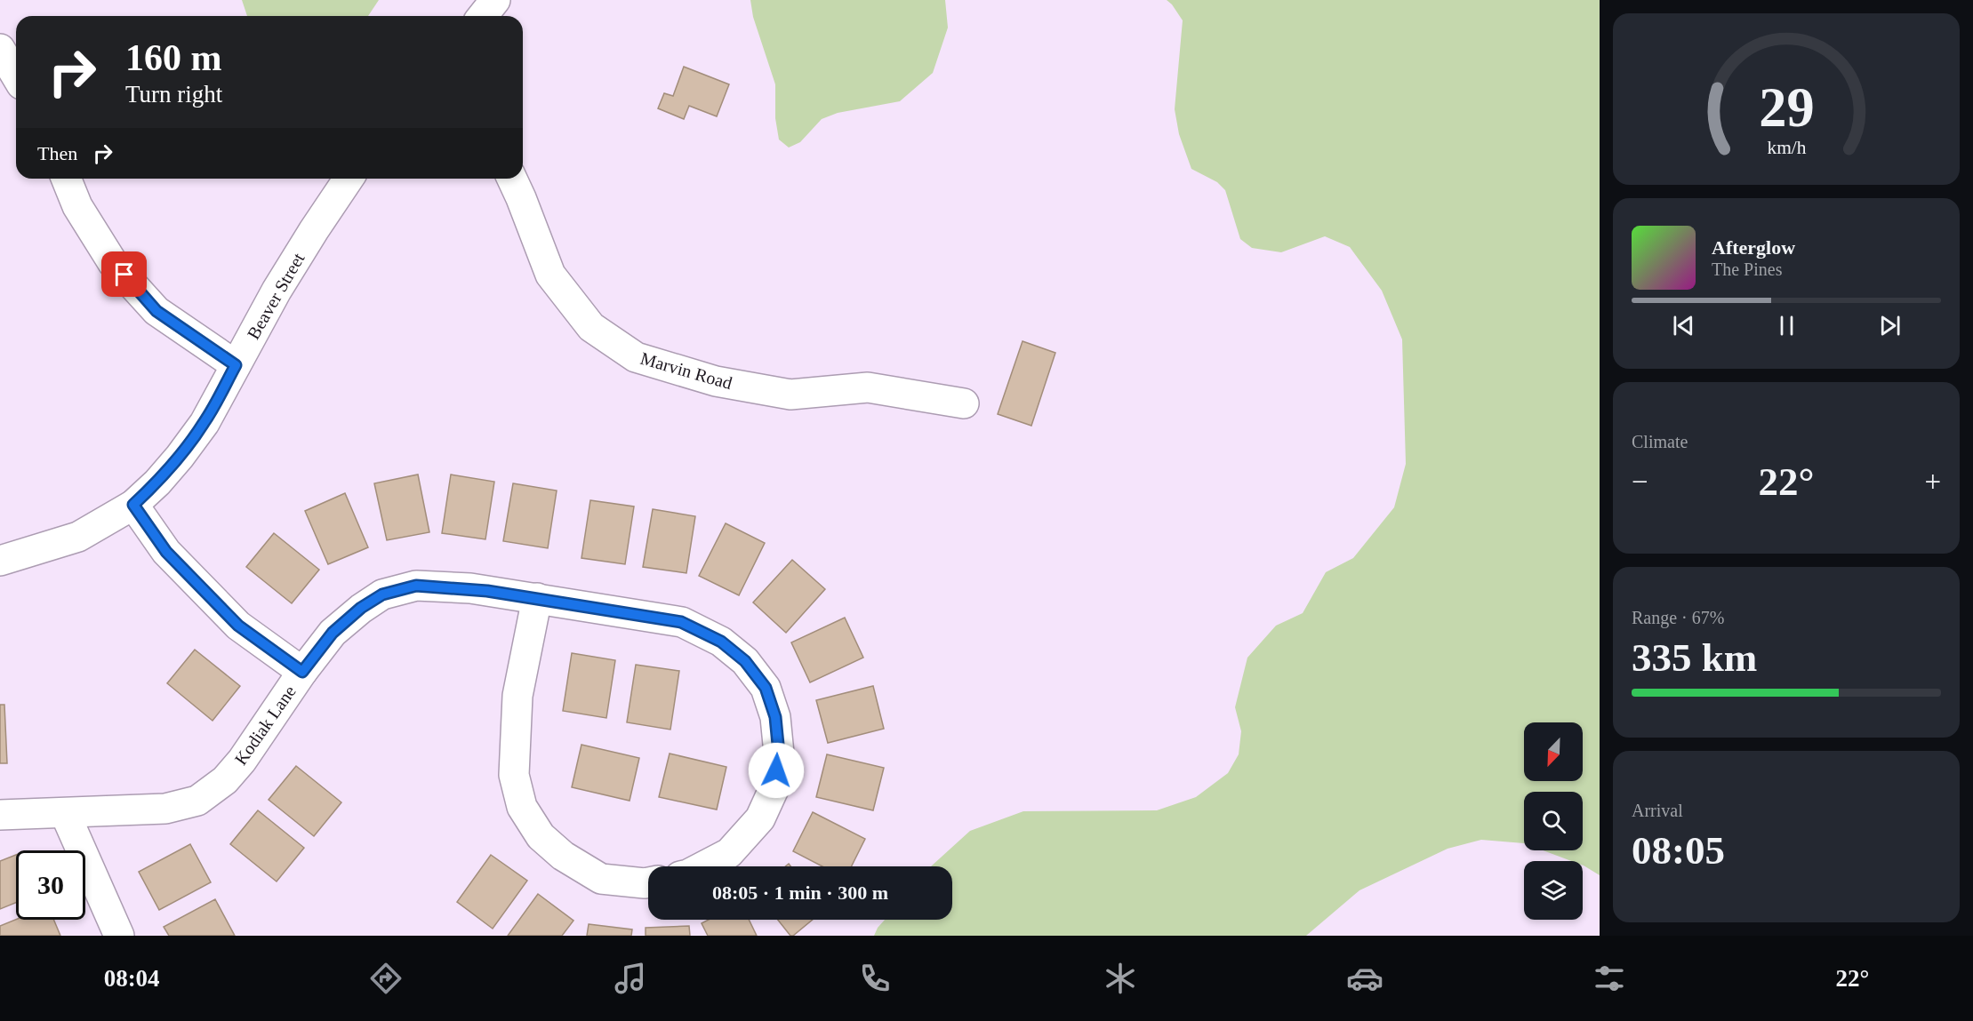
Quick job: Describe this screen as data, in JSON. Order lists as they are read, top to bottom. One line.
{"streets":{"street":["Beaver Street","Marvin Road","Kodiak Lane"]},"north":"bottom left","page":{"turn":["160 m","Turn right"],"then":"Then","song":["Afterglow","The Pines"],"tile":["Climate",["Range · 67%","335 km"],["Arrival","08:05"]],"heat":["−","22°","+"],"limit":"30","trip":"08:05 · 1 min · 300 m","tabs":["08:04","22°"],"gauge":["29","km/h"]}}
